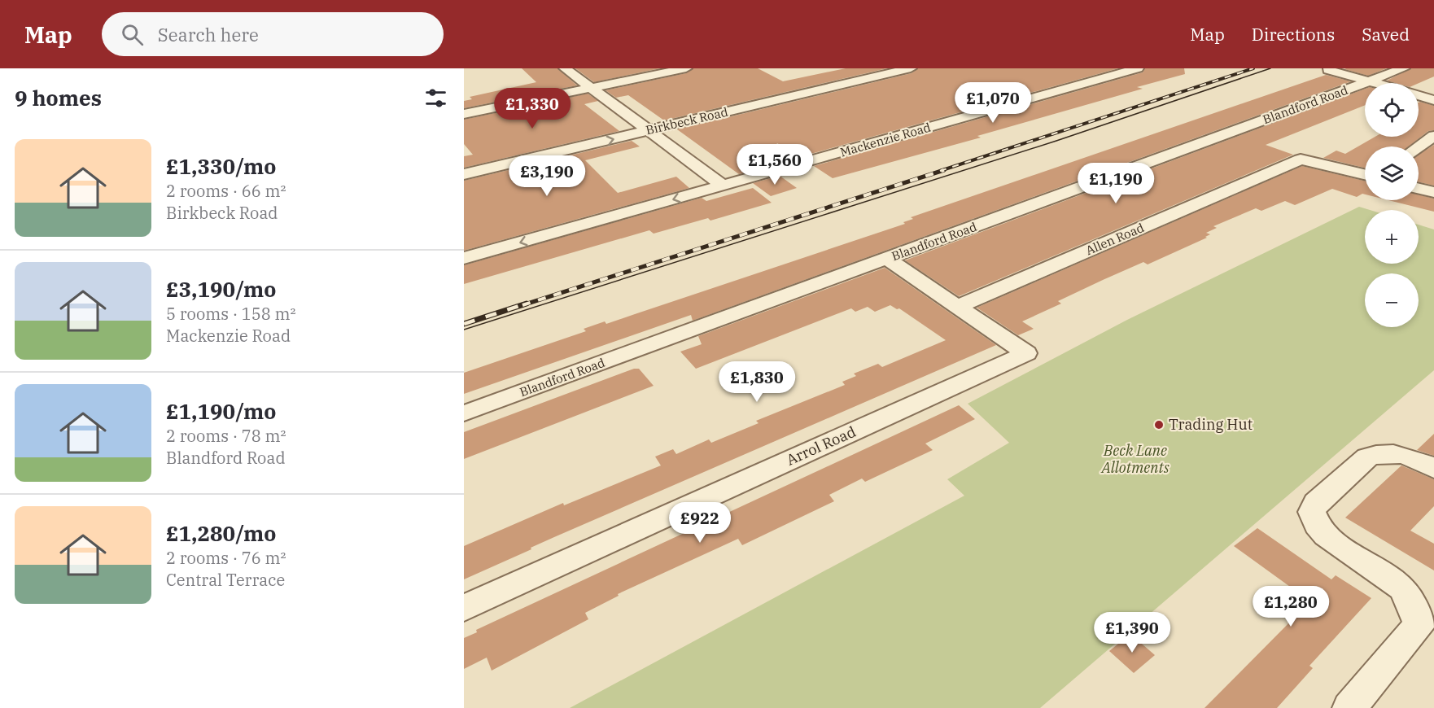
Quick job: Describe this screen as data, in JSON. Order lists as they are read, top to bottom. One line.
{"streets":{"street":["Blandford Road","Birkbeck Road","Mackenzie Road","Allen Road","Arrol Road"]},"crossings":[["Blandford Road","Arrol Road"],["Allen Road","Arrol Road"]],"parks":["Beck Lane Allotments"],"places":["Trading Hut"],"page":{"header":"Map","search":"Search here","nav":["Map","Directions","Saved"],"heading":"9 homes","price":["£1,070","£1,330","£1,560","£3,190","£1,190","£1,830","£922","£1,280","£1,390"],"map_buttons":["+","−"],"list":[{"name":"£1,330/mo","note":"2 rooms · 66 m² · Birkbeck Road"},{"name":"£3,190/mo","note":"5 rooms · 158 m² · Mackenzie Road"},{"name":"£1,190/mo","note":"2 rooms · 78 m² · Blandford Road"},{"name":"£1,280/mo","note":"2 rooms · 76 m² · Central Terrace"}]}}
